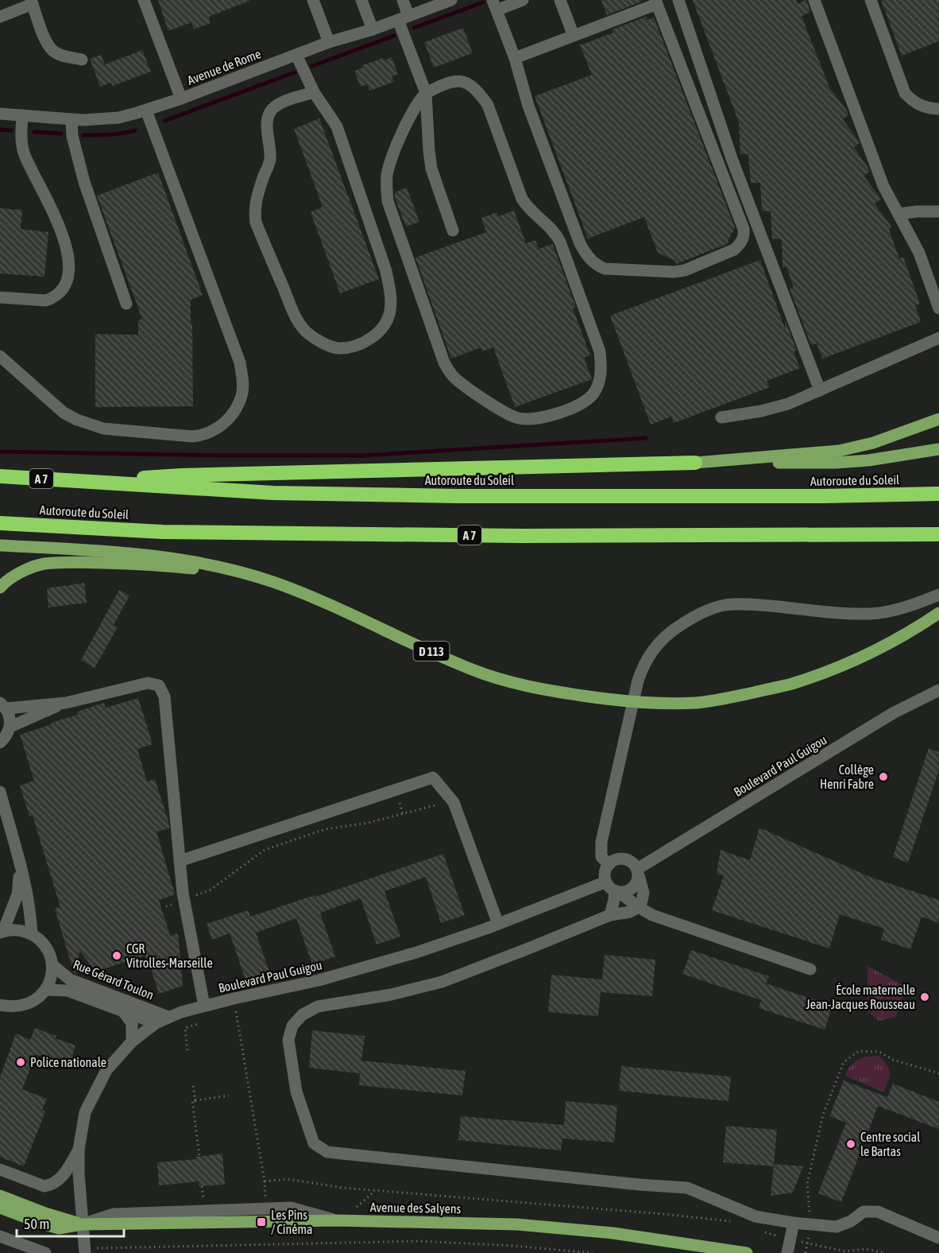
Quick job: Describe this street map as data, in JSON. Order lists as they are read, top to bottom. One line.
{"streets":{"highway":["A 7","Autoroute du Soleil"],"main road":["D 113","Avenue des Salyens"],"street":["Avenue de Rome","Boulevard Paul Guigou","Rue Gérard Toulon"]},"crossings":[["Boulevard Paul Guigou","Rue Gérard Toulon"],["Boulevard Paul Guigou","Avenue des Salyens"]],"places":{"other":["Collège Henri Fabre","CGR Vitrolles-Marseille","École maternelle Jean-Jacques Rousseau","Police nationale","Centre social le Bartas"],"transit":["Les Pins / Cinéma"]},"scale_bar":"50 m"}
